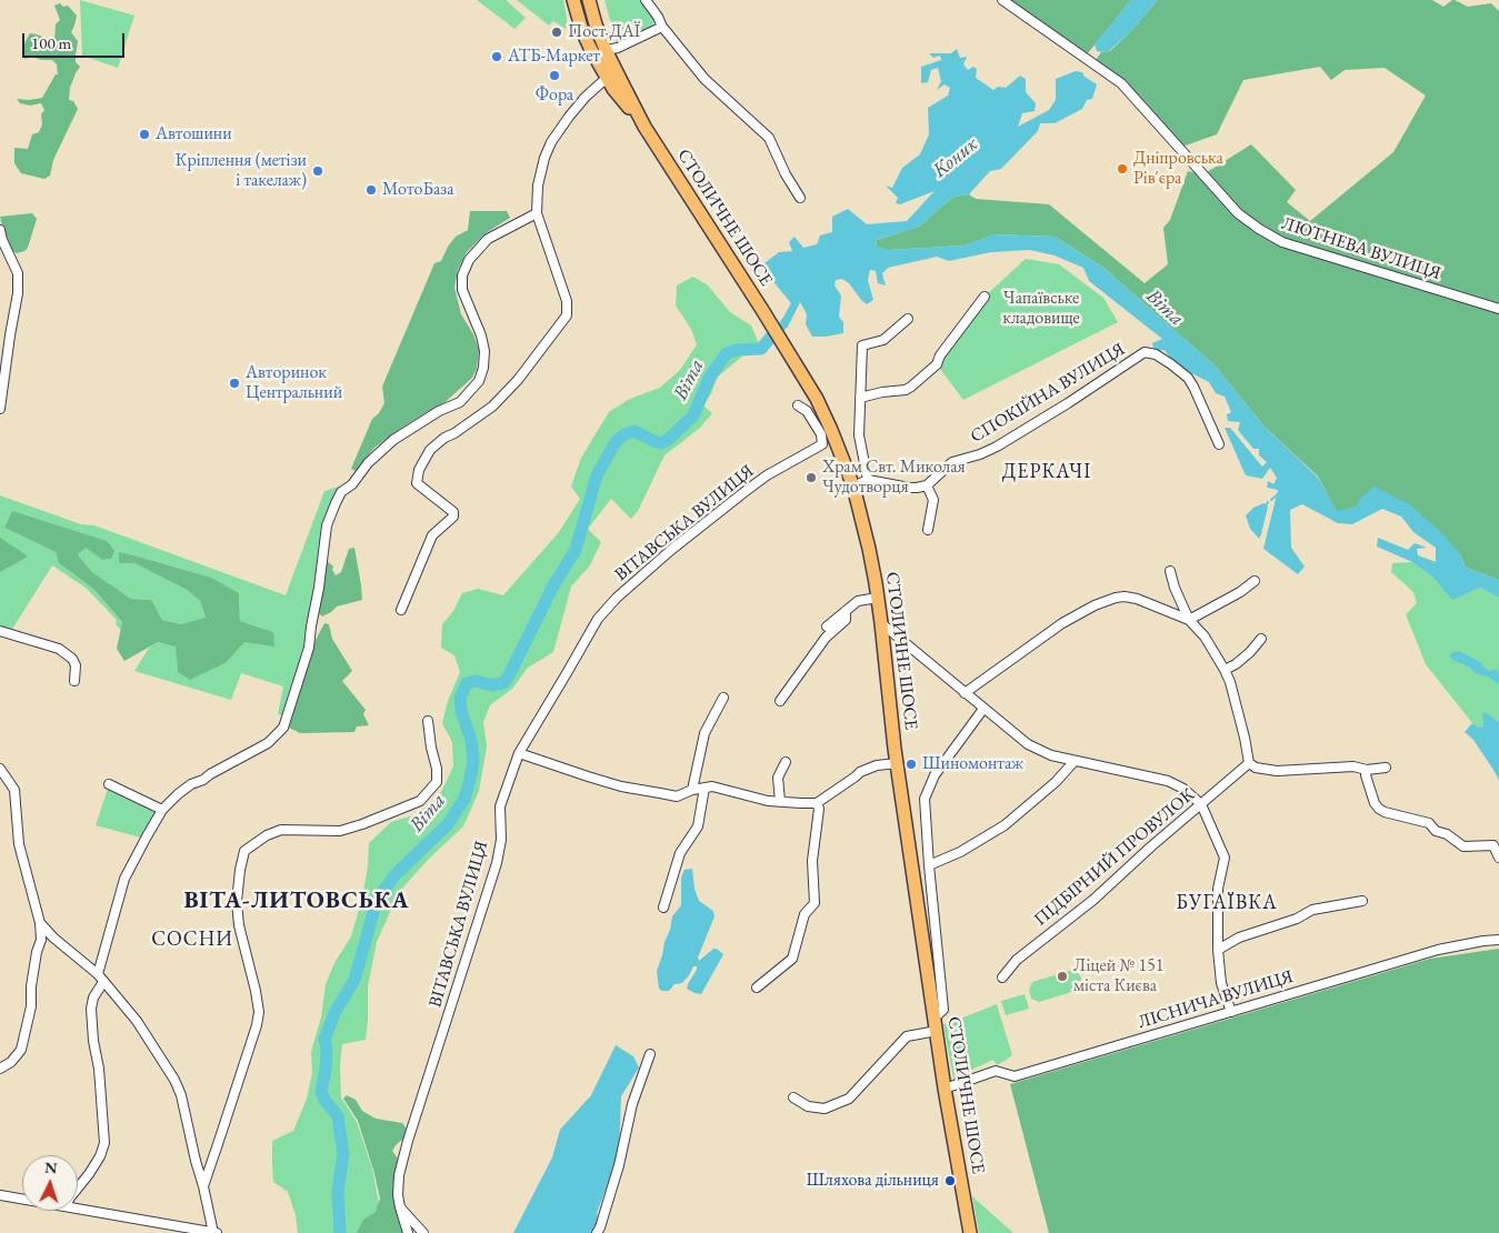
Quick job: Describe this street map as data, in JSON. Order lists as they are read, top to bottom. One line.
{"streets":{"main road":["СТОЛИЧНЕ ШОСЕ"],"street":["ЛЮТНЕВА ВУЛИЦЯ","СПОКІЙНА ВУЛИЦЯ","ВІТАВСЬКА ВУЛИЦЯ","ПІДБІРНИЙ ПРОВУЛОК","ЛІСНИЧА ВУЛИЦЯ"]},"crossings":[["СТОЛИЧНЕ ШОСЕ","ЛІСНИЧА ВУЛИЦЯ"]],"districts":["ДЕРКАЧІ","ВІТА-ЛИТОВСЬКА","БУГАЇВКА","СОСНИ"],"water":["Коник","Віта"],"parks":["Чапаївське кладовище"],"places":["Пост ДАЇ","АТБ-Маркет","Фора","Автошини","Дніпровська Рів'єра","Кріплення (метізи і такелаж)","МотоБаза","Авторинок Центральний","Храм Свт. Миколая Чудотворця","Шиномонтаж","Ліцей № 151 міста Києва","Шляхова дільниця"],"scale_bar":"100 m","north":"top"}
